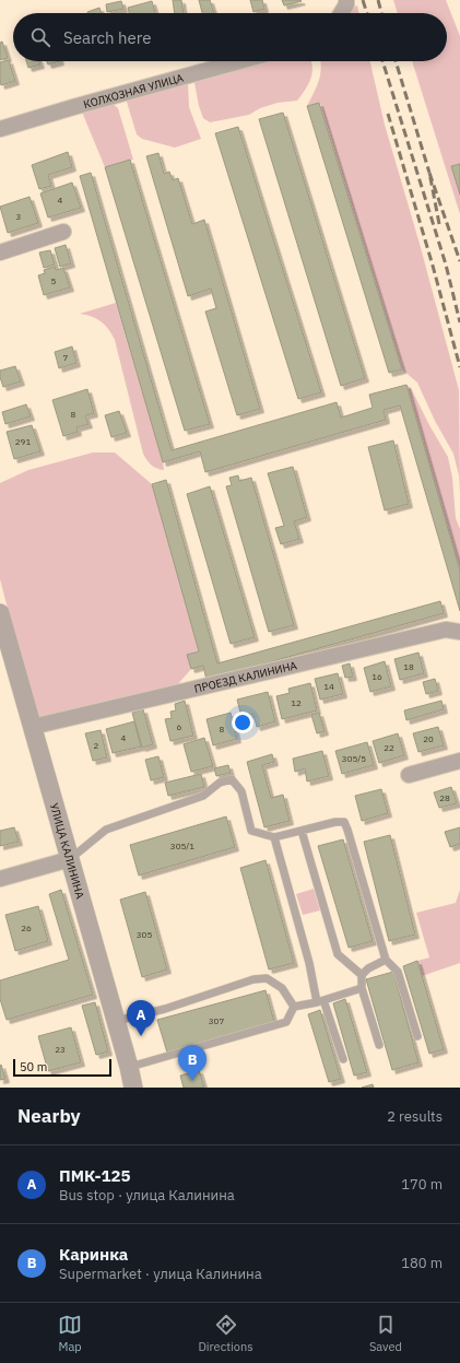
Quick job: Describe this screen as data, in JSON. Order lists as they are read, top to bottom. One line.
{"streets":{"street":["КОЛХОЗНАЯ УЛИЦА","ПРОЕЗД КАЛИНИНА","УЛИЦА КАЛИНИНА"]},"crossings":[["ПРОЕЗД КАЛИНИНА","УЛИЦА КАЛИНИНА"]],"house_numbers":["4","3","5","7","8","291","18","16","14","12","6","8","4","20","2","22","305/5","28","305/1","26","305","307","23"],"scale_bar":"50 m","page":{"search":"Search here","pins":["A","B"],"scale":"50 m","heading":["Nearby","2 results"],"list":[{"mark":"A","name":"ПМК-125","note":"Bus stop · улица Калинина","value":"170 m"},{"mark":"B","name":"Каринка","note":"Supermarket · улица Калинина","value":"180 m"}],"nav":["Map","Directions","Saved"]}}
